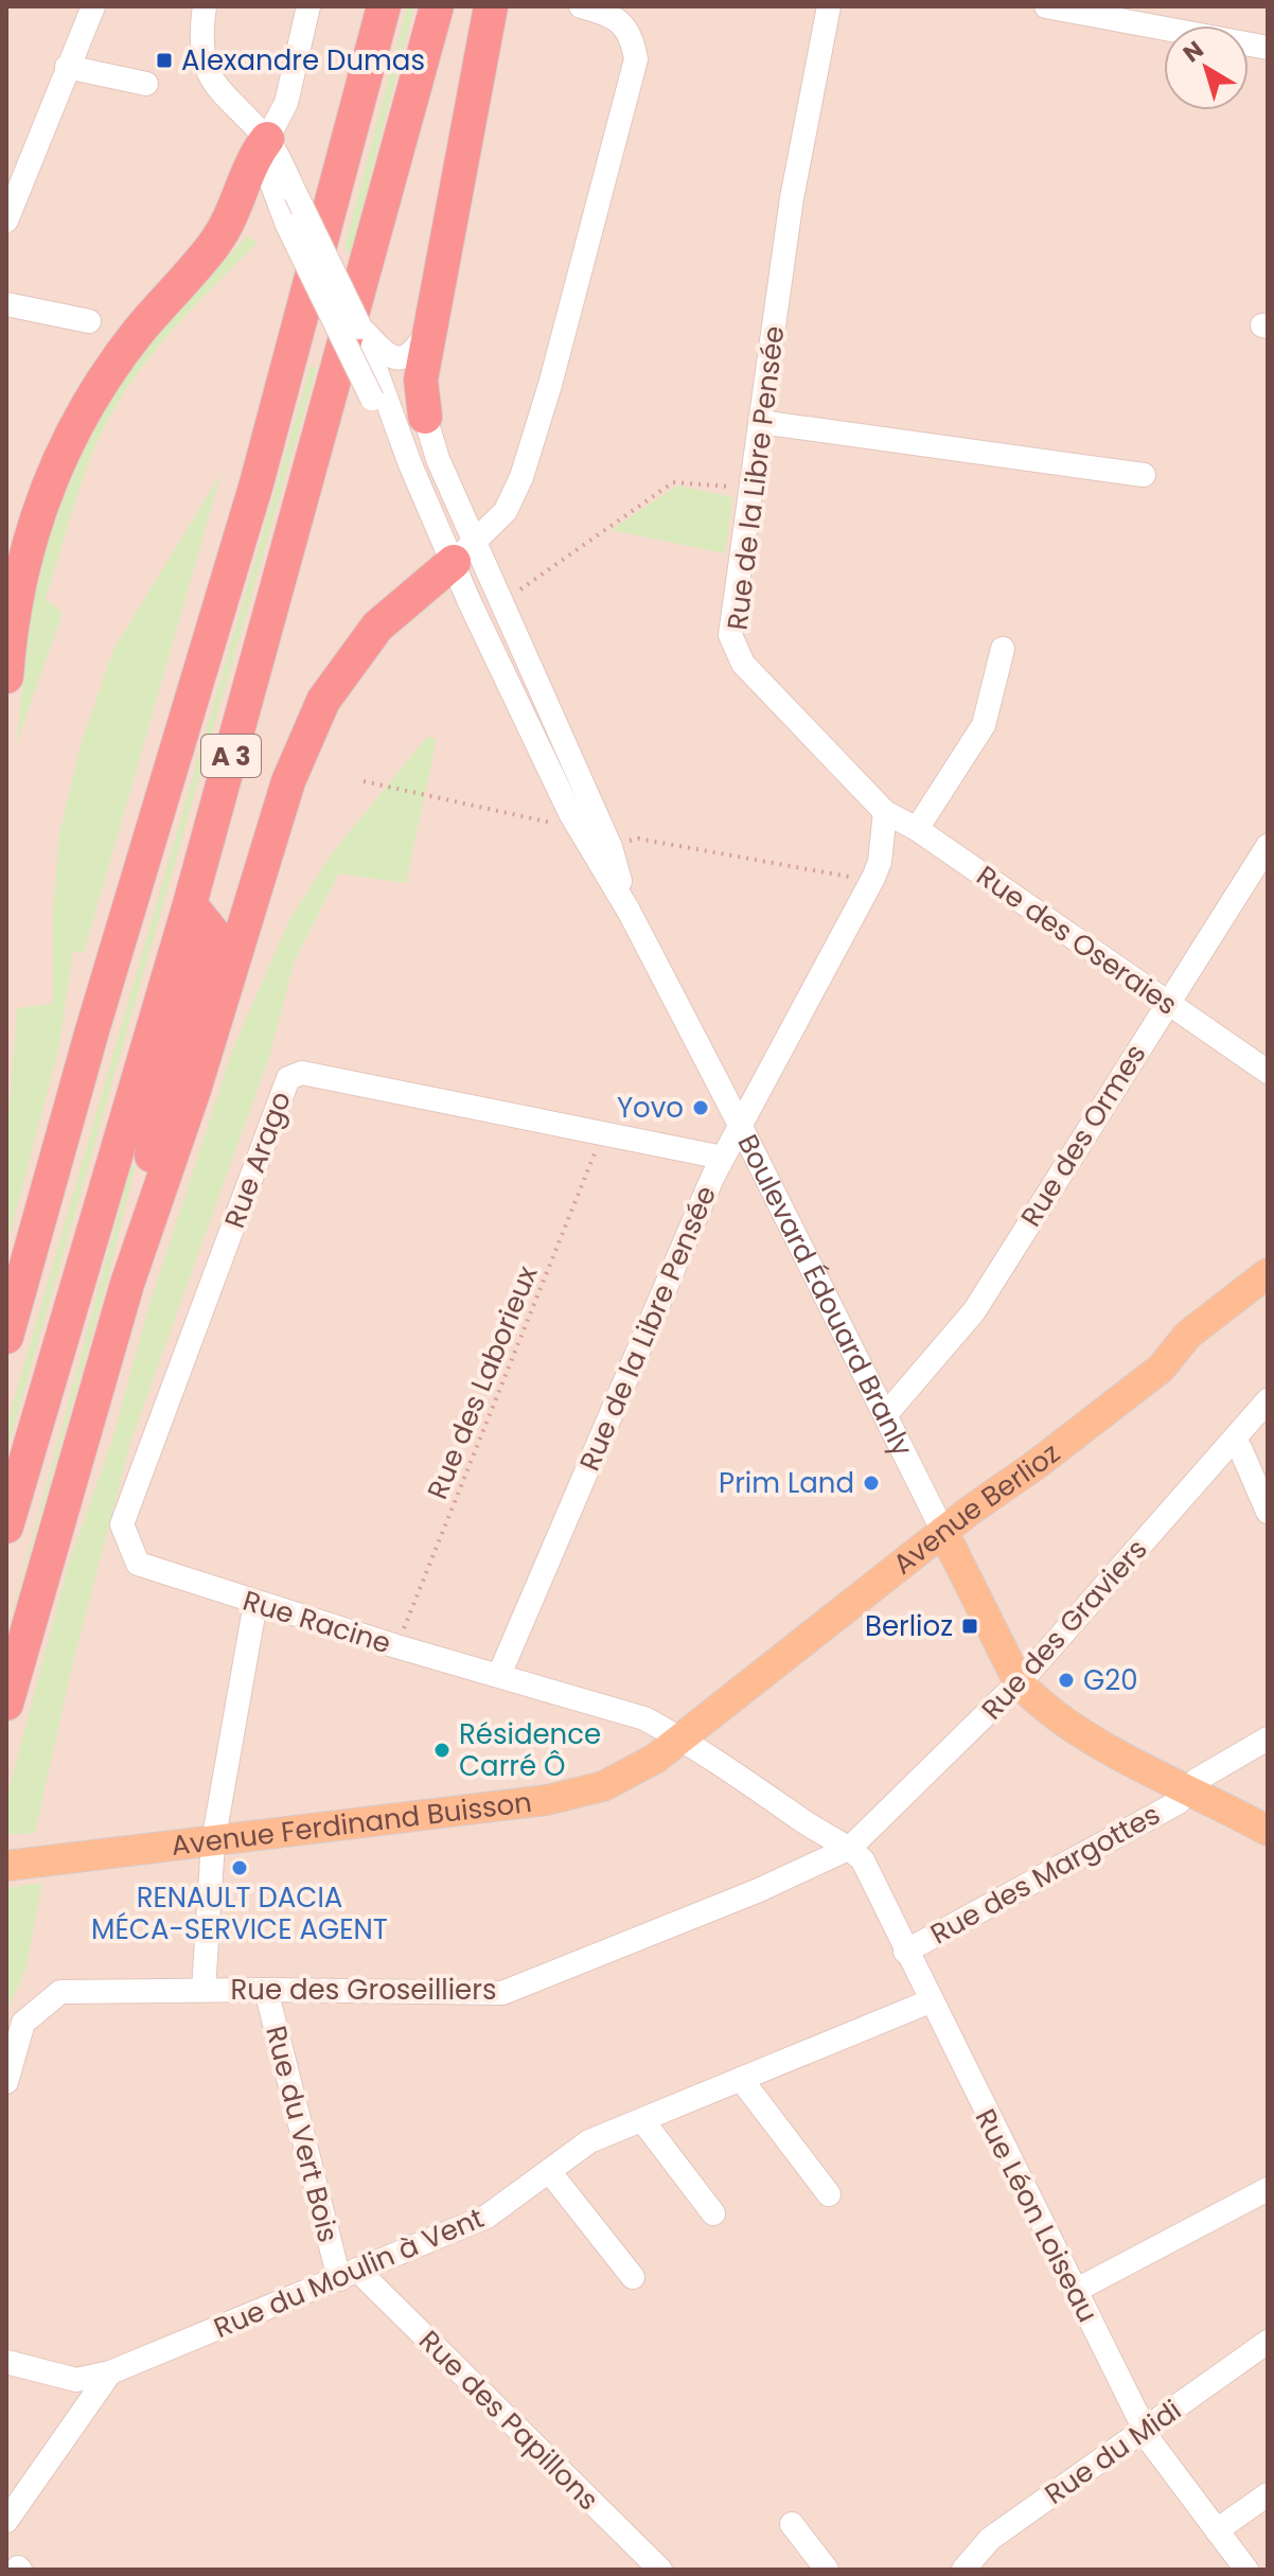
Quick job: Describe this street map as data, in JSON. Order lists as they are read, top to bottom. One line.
{"streets":{"highway":["A 3"],"main road":["Boulevard Édouard Branly","Avenue Berlioz","Avenue Ferdinand Buisson"],"street":["Rue de la Libre Pensée","Rue des Oseraies","Rue des Ormes","Rue Arago","Rue Racine","Rue des Graviers","Rue des Margottes","Rue des Groseilliers","Rue du Vert Bois","Rue Léon Loiseau","Rue du Moulin à Vent","Rue des Papillons","Rue du Midi"],"path":["Rue des Laborieux"]},"crossings":[["Rue de la Libre Pensée","Rue des Oseraies"],["Rue de la Libre Pensée","Rue Arago"],["Rue de la Libre Pensée","Boulevard Édouard Branly"],["Rue de la Libre Pensée","Rue Racine"],["Rue des Oseraies","Rue des Ormes"],["Rue des Ormes","Boulevard Édouard Branly"],["Rue Arago","Rue des Laborieux"],["Rue Arago","Rue Racine"],["Boulevard Édouard Branly","Avenue Berlioz"],["Boulevard Édouard Branly","Rue des Graviers"],["Rue des Laborieux","Rue Racine"],["Avenue Berlioz","Rue Racine"],["Avenue Berlioz","Avenue Ferdinand Buisson"],["Rue Racine","Rue des Graviers"],["Rue Racine","Avenue Ferdinand Buisson"],["Rue Racine","Rue des Groseilliers"],["Rue Racine","Rue Léon Loiseau"],["Rue des Graviers","Rue des Groseilliers"],["Rue des Graviers","Rue Léon Loiseau"],["Rue des Margottes","Rue Léon Loiseau"],["Rue des Groseilliers","Rue du Vert Bois"],["Rue des Groseilliers","Rue Léon Loiseau"],["Rue du Vert Bois","Rue du Moulin à Vent"],["Rue du Vert Bois","Rue des Papillons"],["Rue Léon Loiseau","Rue du Moulin à Vent"],["Rue Léon Loiseau","Rue du Midi"],["Rue du Moulin à Vent","Rue des Papillons"]],"places":{"transit":["Alexandre Dumas","Berlioz"],"other":["Yovo","Prim Land","G20","Résidence Carré Ô","RENAULT DACIA MÉCA-SERVICE AGENT"]},"north":"top left"}
